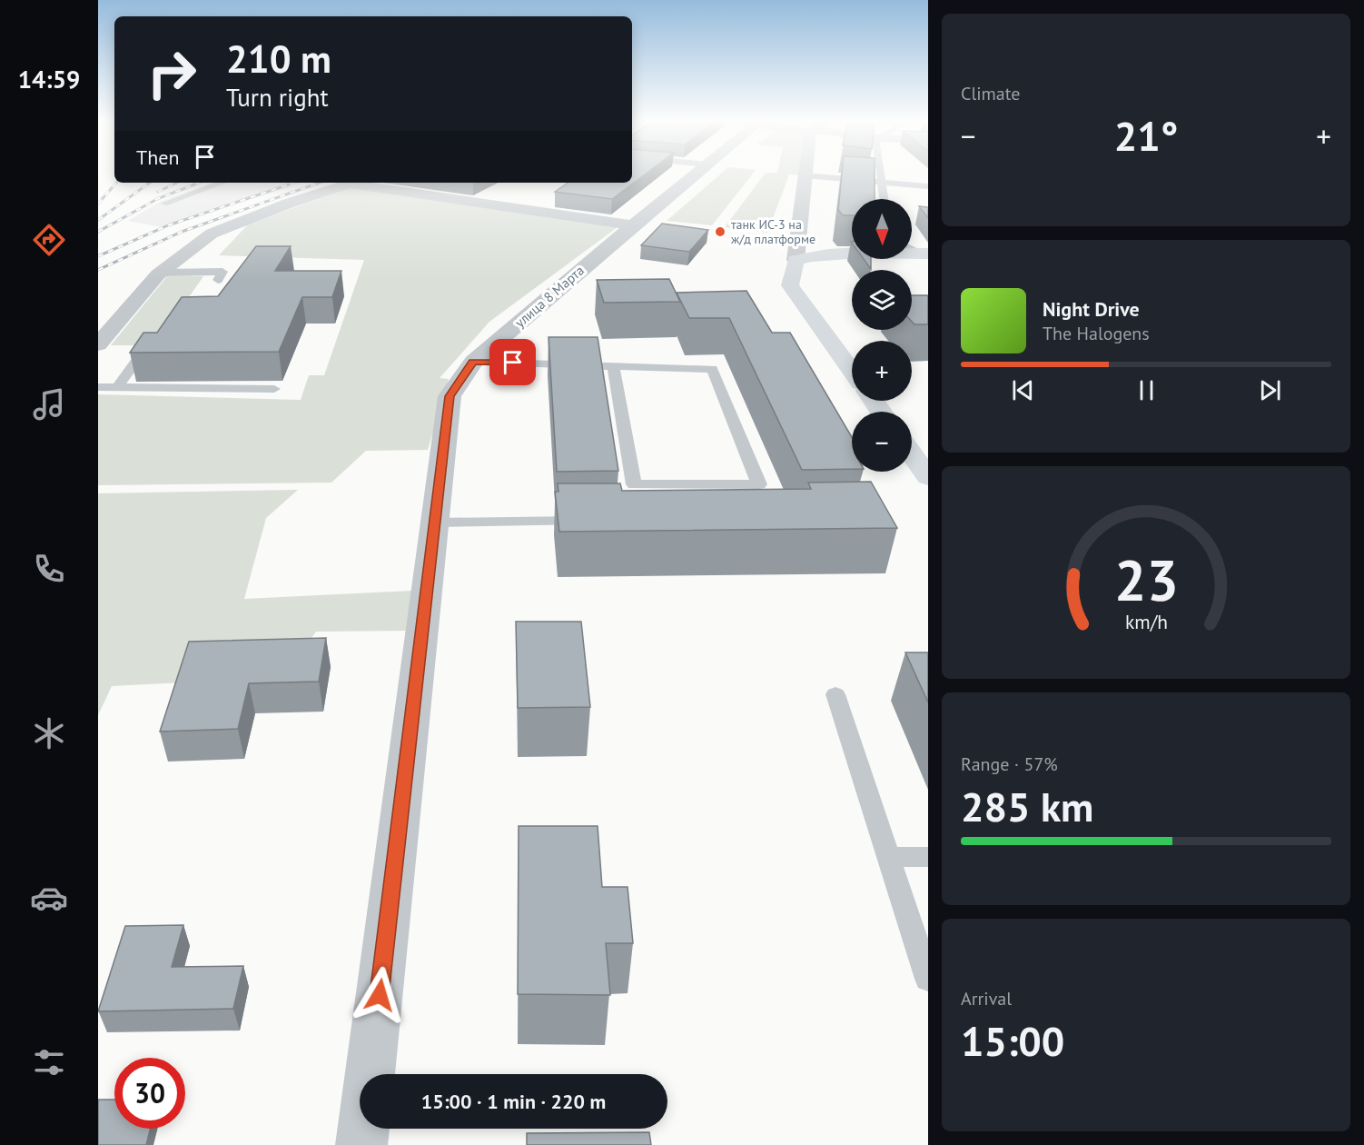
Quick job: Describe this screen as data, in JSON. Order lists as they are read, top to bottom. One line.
{"streets":{"street":["улица 8 Марта"]},"places":["танк ИС-3 на ж/д платформе"],"north":"bottom","page":{"tabs":"14:59","tile":["Climate",["Range · 57%","285 km"],["Arrival","15:00"]],"turn":["210 m","Turn right"],"heat":["−","21°","+"],"then":"Then","map_buttons":["+","−"],"song":["Night Drive","The Halogens"],"limit":"30","trip":"15:00 · 1 min · 220 m","gauge":["23","km/h"]}}
